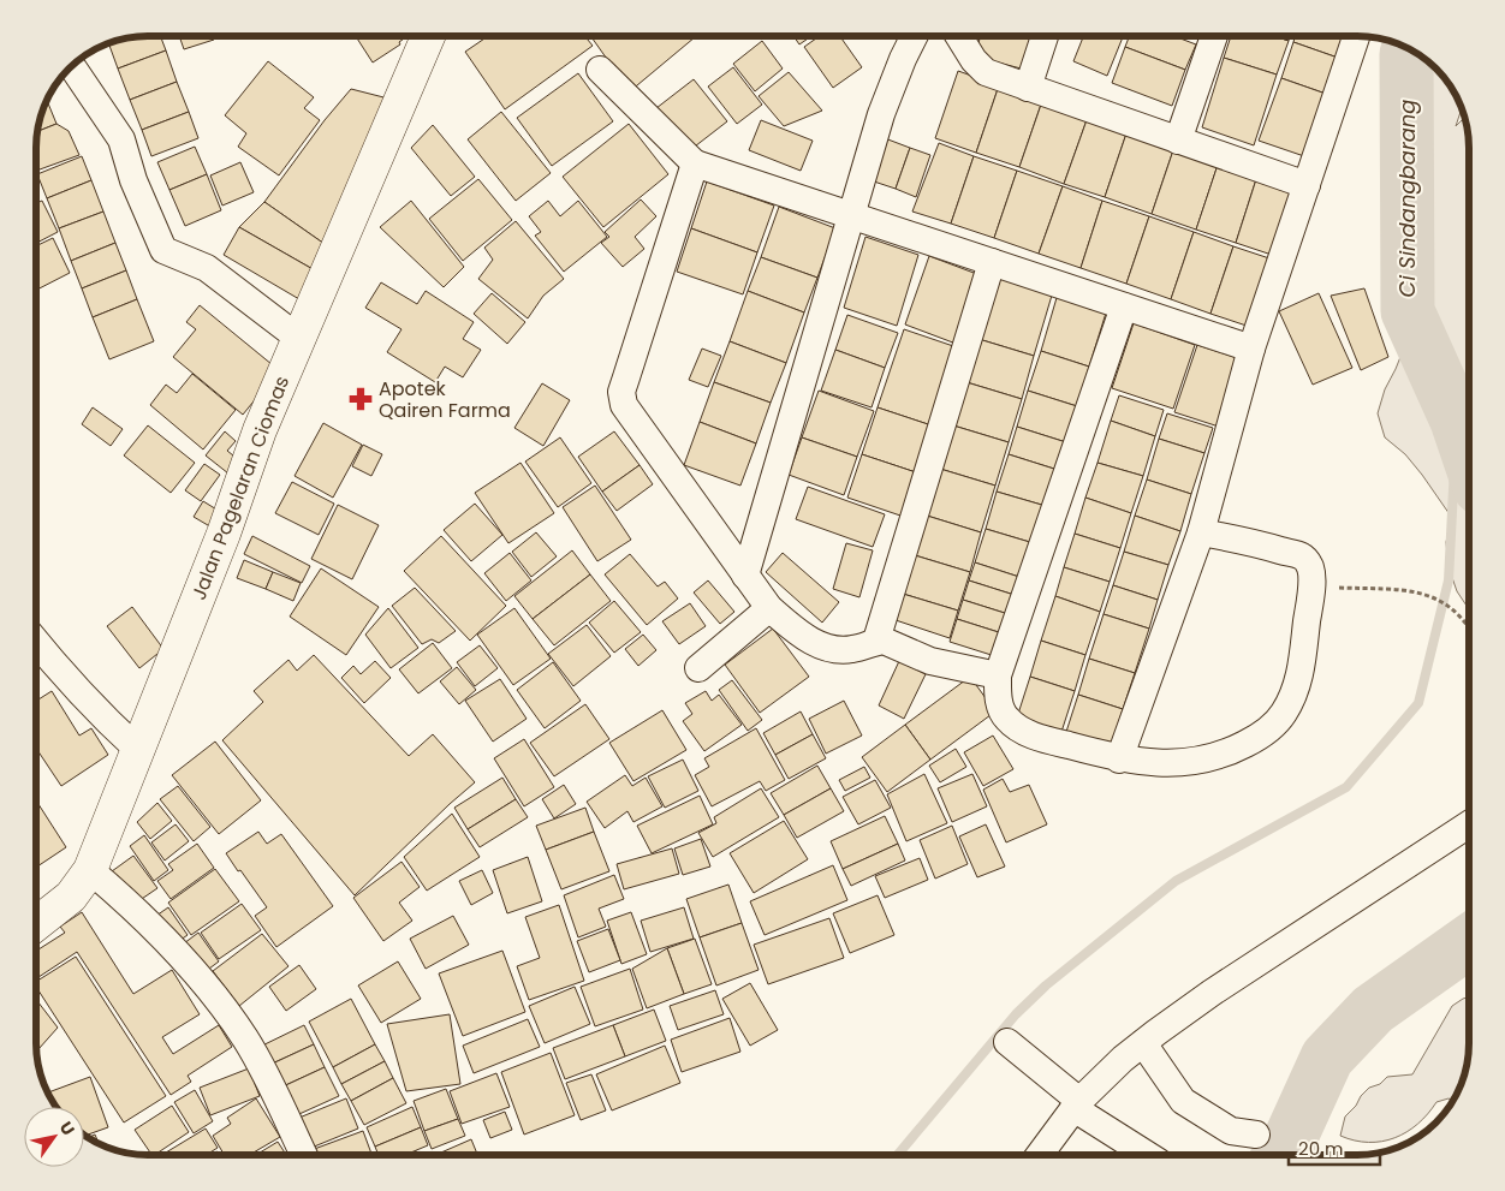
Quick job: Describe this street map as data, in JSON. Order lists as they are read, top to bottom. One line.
{"streets":{"main road":["Jalan Pagelaran Ciomas"]},"water":["Ci Sindangbarang"],"places":{"pharmacy":["Apotek Qairen Farma"]},"scale_bar":"20 m","north":"top right"}
